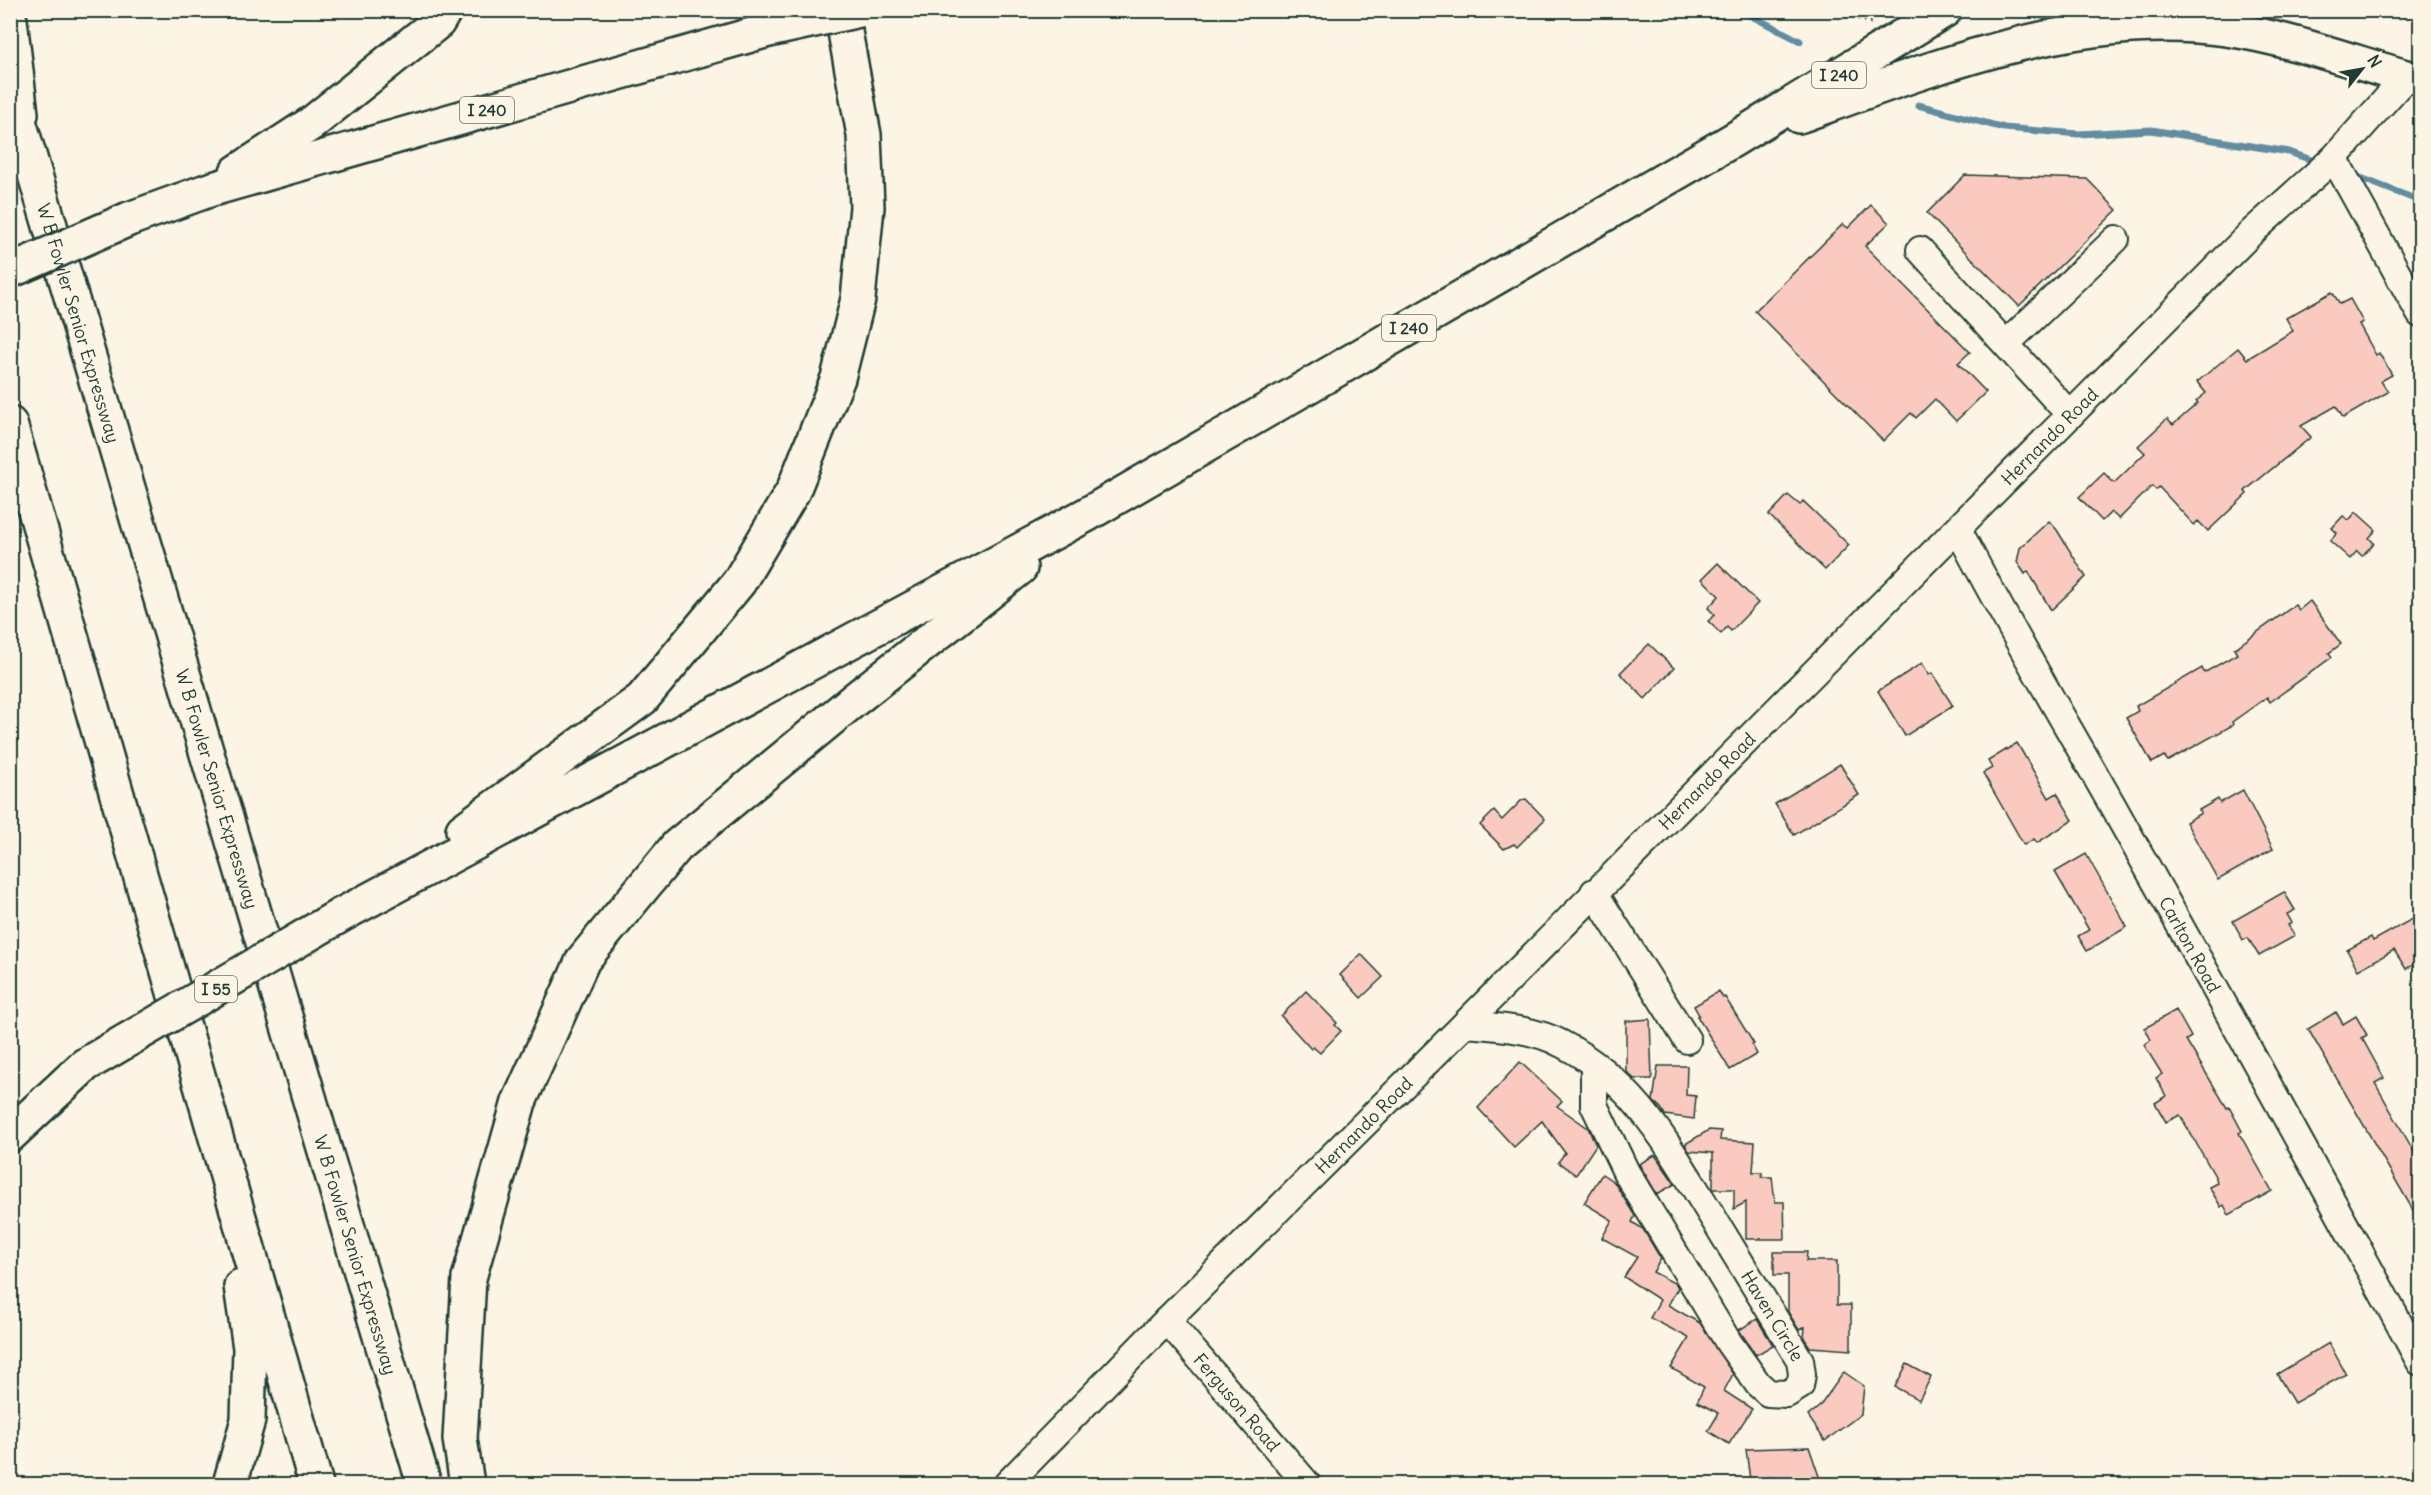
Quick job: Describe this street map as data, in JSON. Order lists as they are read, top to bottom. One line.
{"streets":{"highway":["I 240","W B Fowler Senior Expressway","I 55"],"street":["Hernando Road","Carlton Road","Haven Circle","Ferguson Road"]},"crossings":[["Hernando Road","Carlton Road"],["Hernando Road","Haven Circle"],["Hernando Road","Ferguson Road"]],"north":"top right"}
